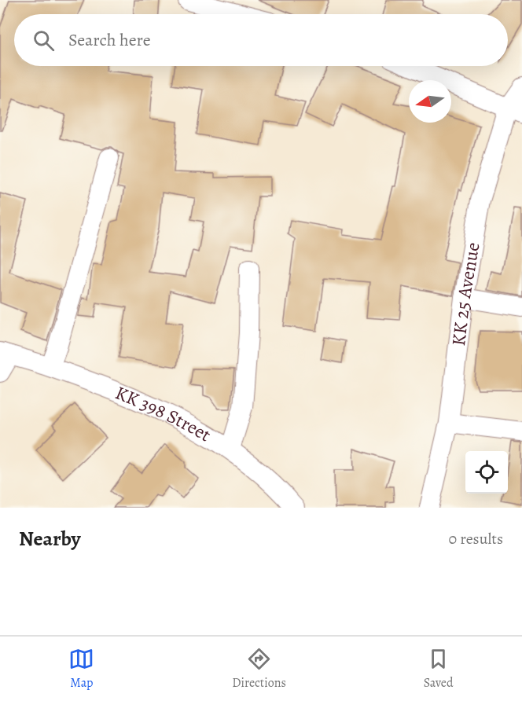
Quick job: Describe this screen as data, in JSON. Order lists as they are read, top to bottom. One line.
{"streets":{"street":["KK 25 Avenue","KK 398 Street"]},"north":"left","page":{"search":"Search here","heading":["Nearby","0 results"],"nav":["Map","Directions","Saved"]}}
